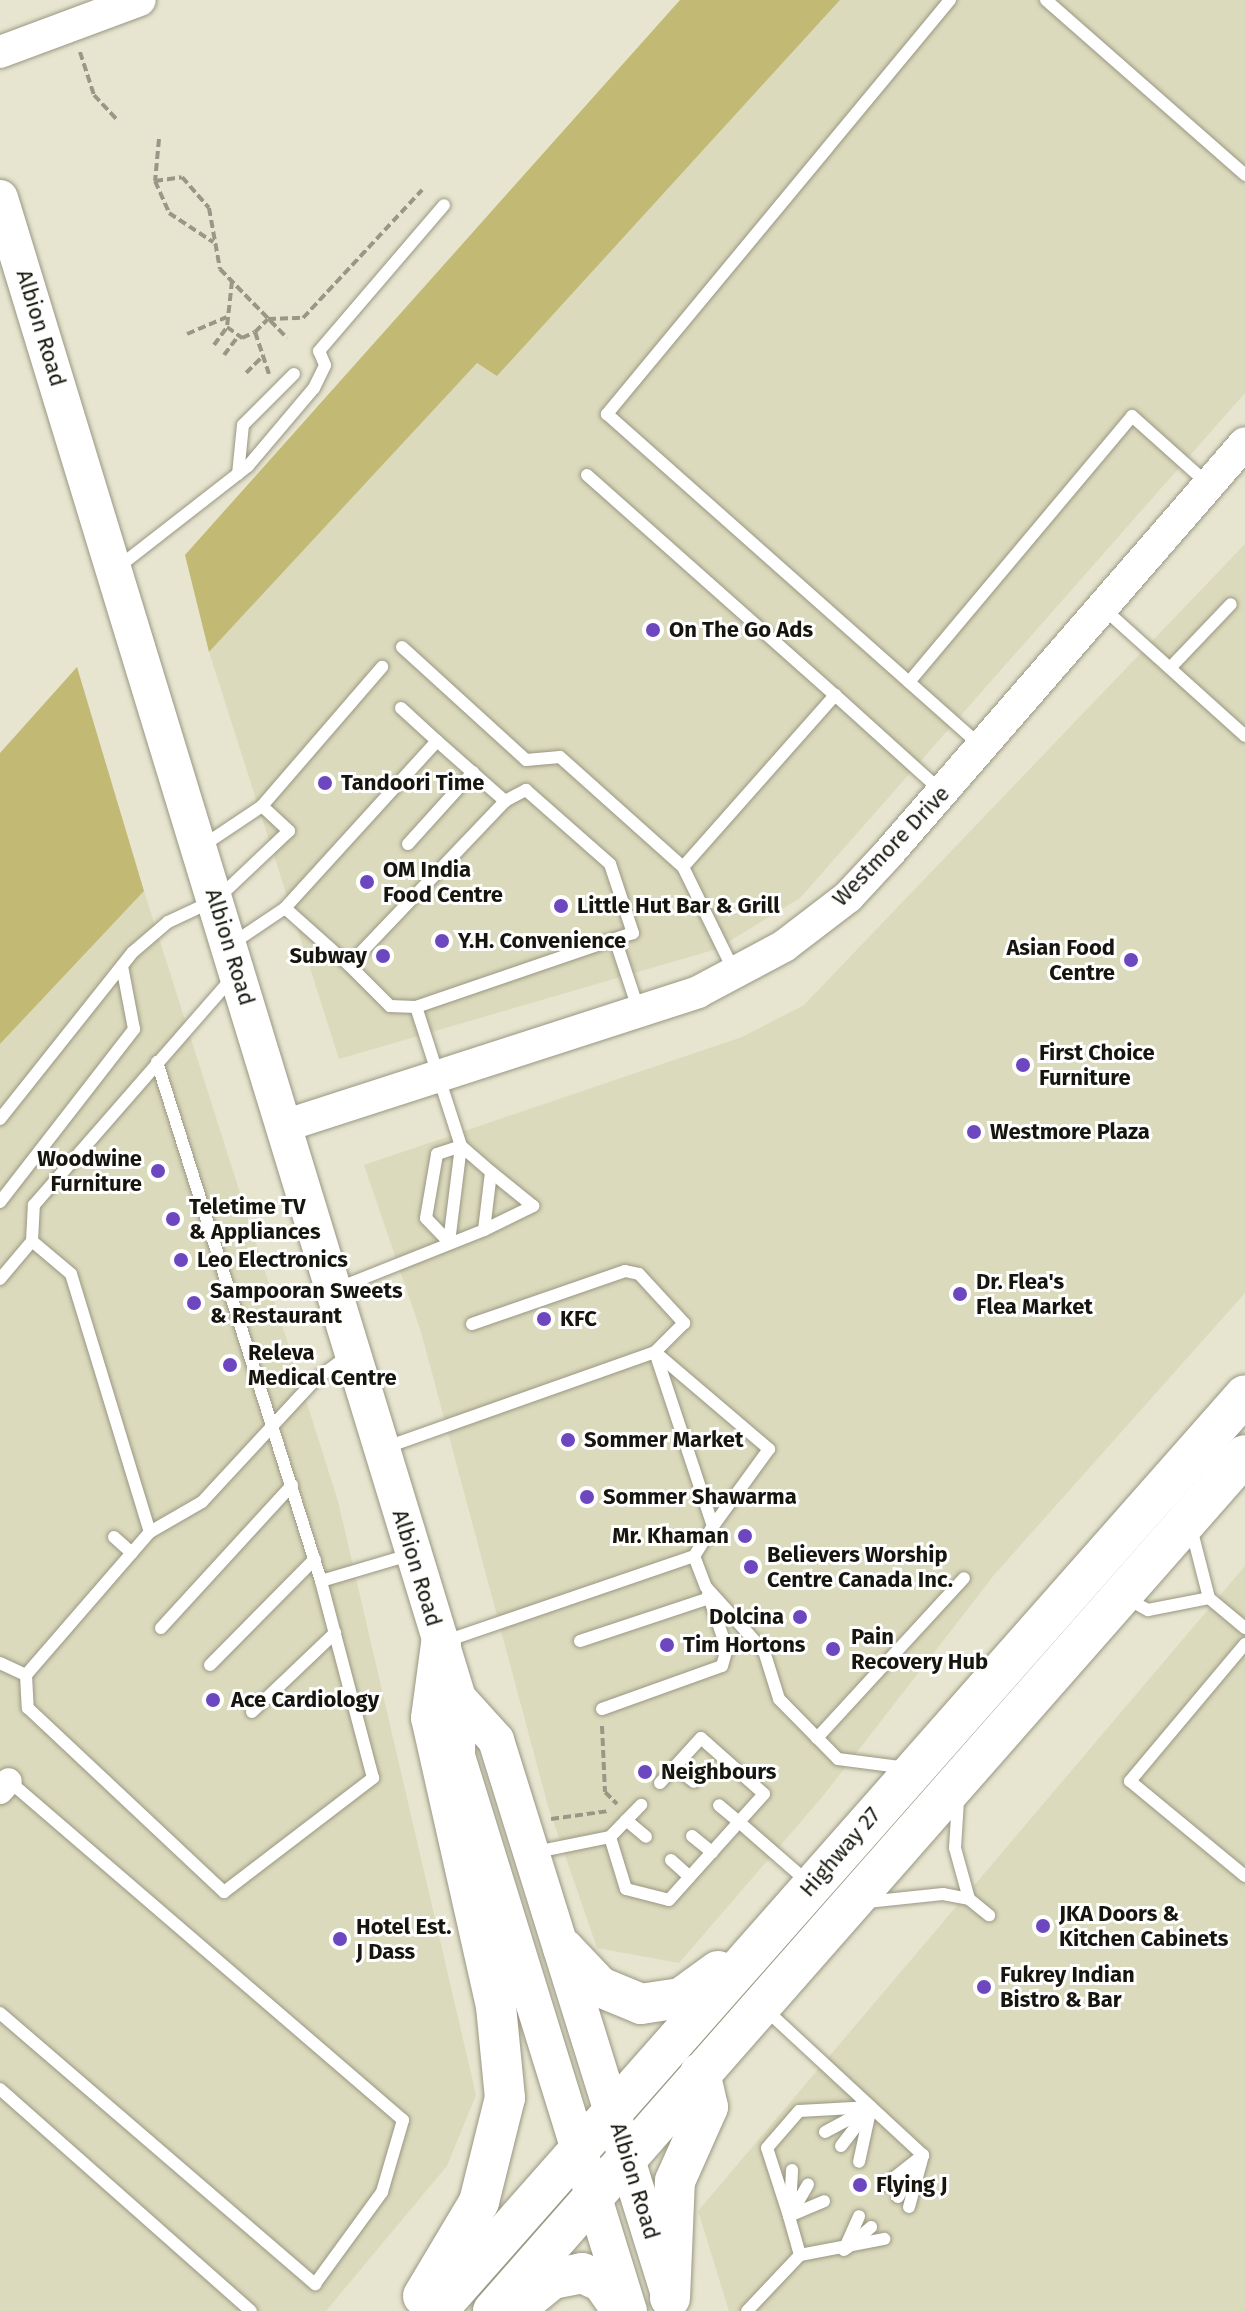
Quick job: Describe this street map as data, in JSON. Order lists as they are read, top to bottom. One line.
{"streets":{"main road":["Albion Road","Highway 27"],"street":["Westmore Drive"]},"crossings":[["Albion Road","Westmore Drive"],["Albion Road","Highway 27"]],"places":["On The Go Ads","Tandoori Time","OM India Food Centre","Little Hut Bar & Grill","Y.H. Convenience","Subway","Asian Food Centre","First Choice Furniture","Westmore Plaza","Woodwine Furniture","Teletime TV & Appliances","Leo Electronics","Dr. Flea's Flea Market","Sampooran Sweets & Restaurant","KFC","Releva Medical Centre","Sommer Market","Sommer Shawarma","Mr. Khaman","Believers Worship Centre Canada Inc.","Dolcina","Tim Hortons","Pain Recovery Hub","Ace Cardiology","Neighbours","JKA Doors & Kitchen Cabinets","Hotel Est. J Dass","Fukrey Indian Bistro & Bar","Flying J"]}
